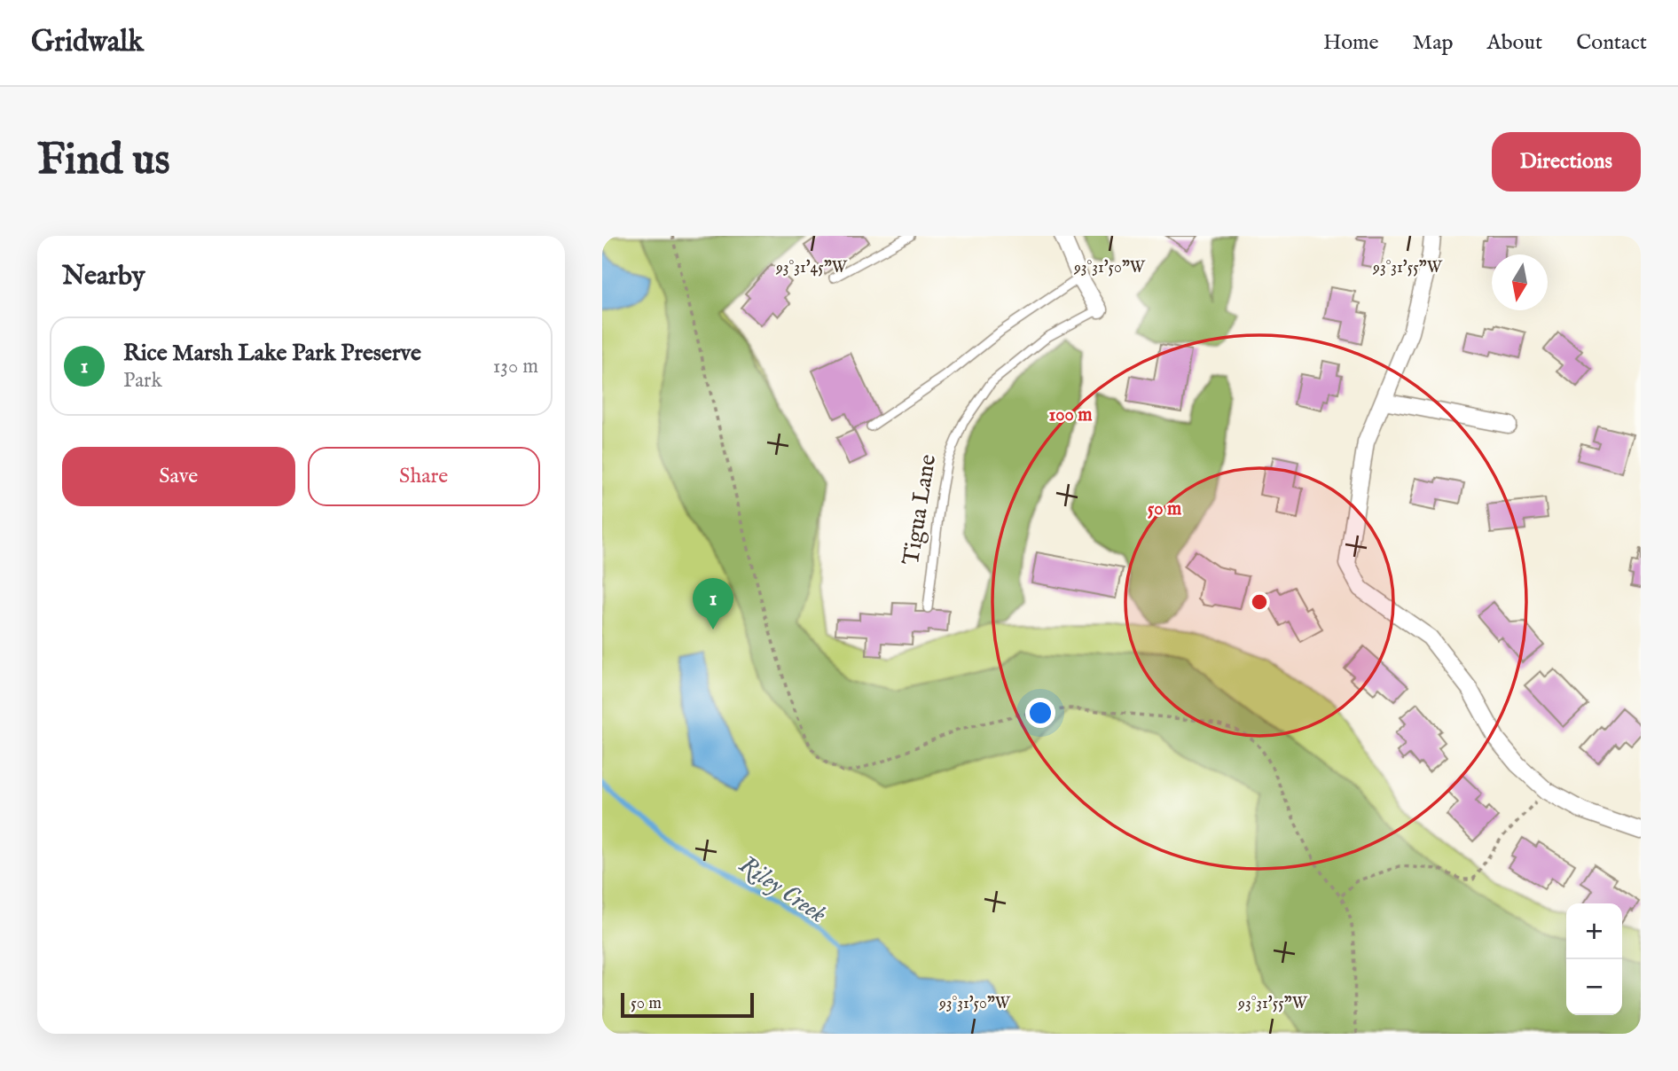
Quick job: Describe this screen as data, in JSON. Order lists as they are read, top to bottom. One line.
{"streets":{"street":["Tigua Lane"]},"water":["Riley Creek"],"scale_bar":"50 m","north":"bottom","page":{"header":"Gridwalk","nav":["Home","Map","About","Contact"],"buttons":["Directions",["Save","Share"]],"title":"Find us","heading":"Nearby","list":[{"mark":"1","name":"Rice Marsh Lake Park Preserve","note":"Park","value":"130 m"}],"pins":"1","map_buttons":["+","−"],"scale":"50 m"},"coordinates":["93°31'45\"W","93°31'50\"W","93°31'55\"W"],"rings":["100 m","50 m"]}
